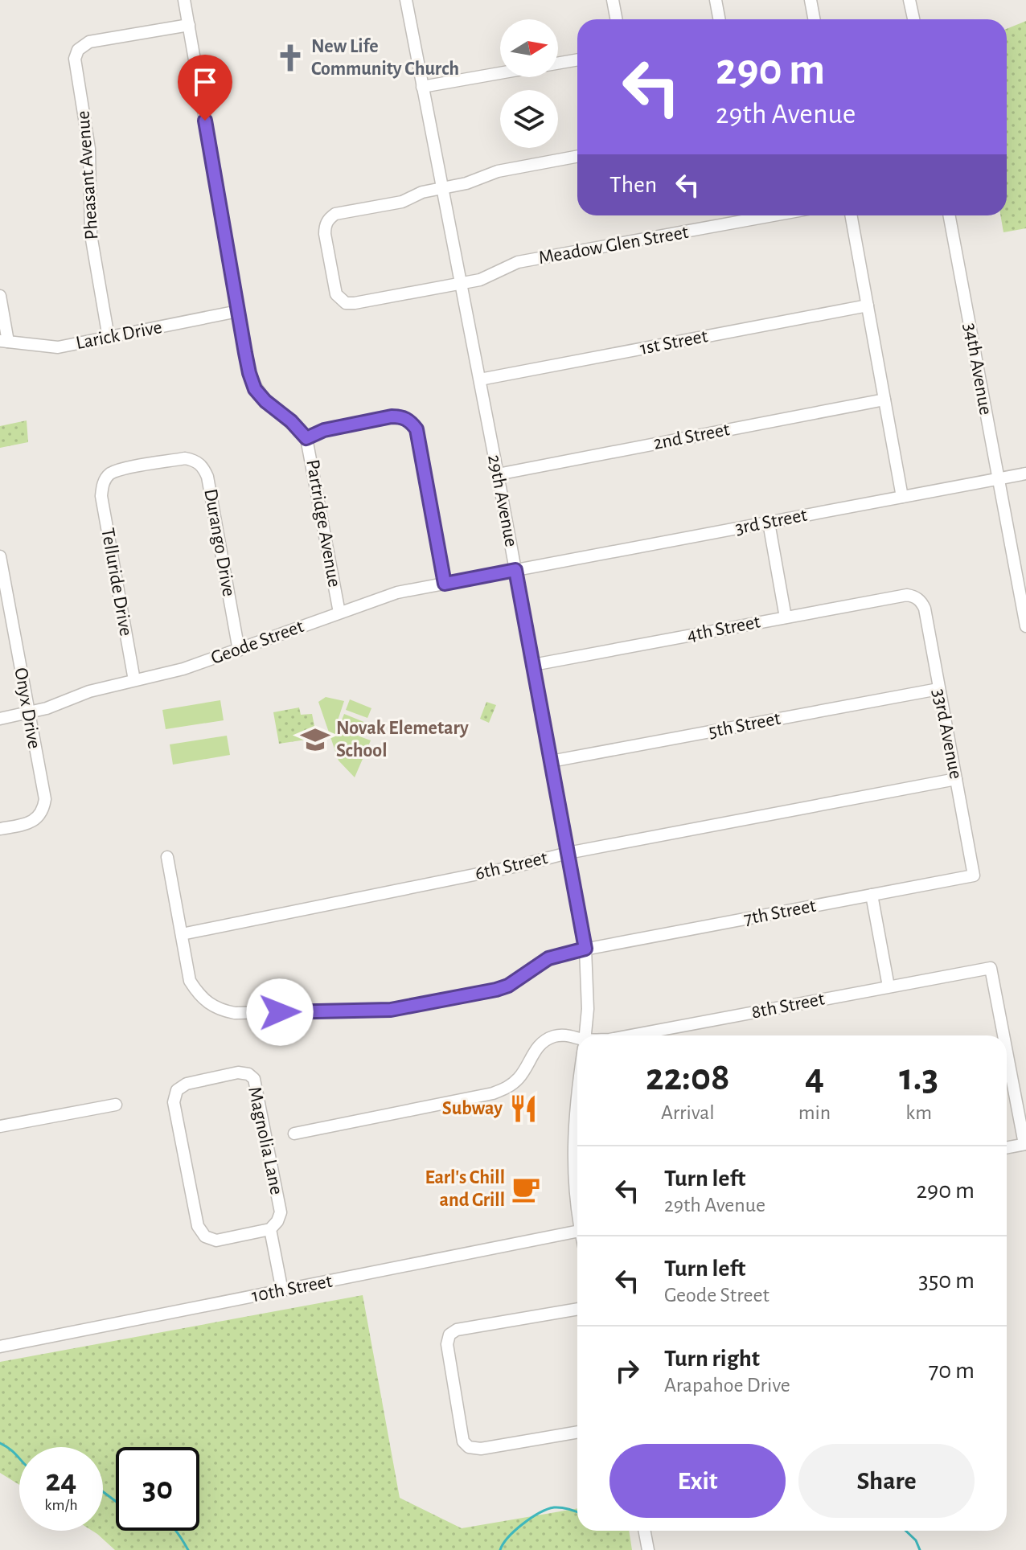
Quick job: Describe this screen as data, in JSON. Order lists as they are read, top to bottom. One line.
{"streets":{"street":["Pheasant Avenue","Meadow Glen Street","Larick Drive","1st Street","34th Avenue","2nd Street","29th Avenue","3rd Street","Partridge Avenue","Durango Drive","Telluride Drive","4th Street","Geode Street","Onyx Drive","5th Street","33rd Avenue","6th Street","7th Street","8th Street","Magnolia Lane","10th Street"]},"crossings":[["Pheasant Avenue","Larick Drive"],["Pheasant Avenue","Partridge Avenue"],["Meadow Glen Street","29th Avenue"],["Larick Drive","Partridge Avenue"],["1st Street","29th Avenue"],["34th Avenue","3rd Street"],["2nd Street","29th Avenue"],["29th Avenue","3rd Street"],["29th Avenue","4th Street"],["29th Avenue","Geode Street"],["29th Avenue","5th Street"],["29th Avenue","6th Street"],["29th Avenue","7th Street"],["3rd Street","Geode Street"],["Partridge Avenue","Geode Street"],["Durango Drive","Telluride Drive"],["Durango Drive","Geode Street"],["Telluride Drive","Geode Street"],["4th Street","33rd Avenue"],["Geode Street","Onyx Drive"],["5th Street","33rd Avenue"],["33rd Avenue","6th Street"],["33rd Avenue","7th Street"],["6th Street","7th Street"],["Magnolia Lane","10th Street"]],"places":{"church":["New Life Community Church"],"school or university":["Novak Elemetary School"],"restaurant":["Subway"],"cafe":["Earl's Chill and Grill"]},"north":"right","page":{"turn":["290 m","29th Avenue"],"then":"Then","eta":["22:08","Arrival","4","min","1.3","km"],"list":[{"name":"Turn left","note":"29th Avenue","value":"290 m"},{"name":"Turn left","note":"Geode Street","value":"350 m"},{"name":"Turn right","note":"Arapahoe Drive","value":"70 m"}],"buttons":["Exit","Share"],"speed":"24 km/h","limit":"30"}}
